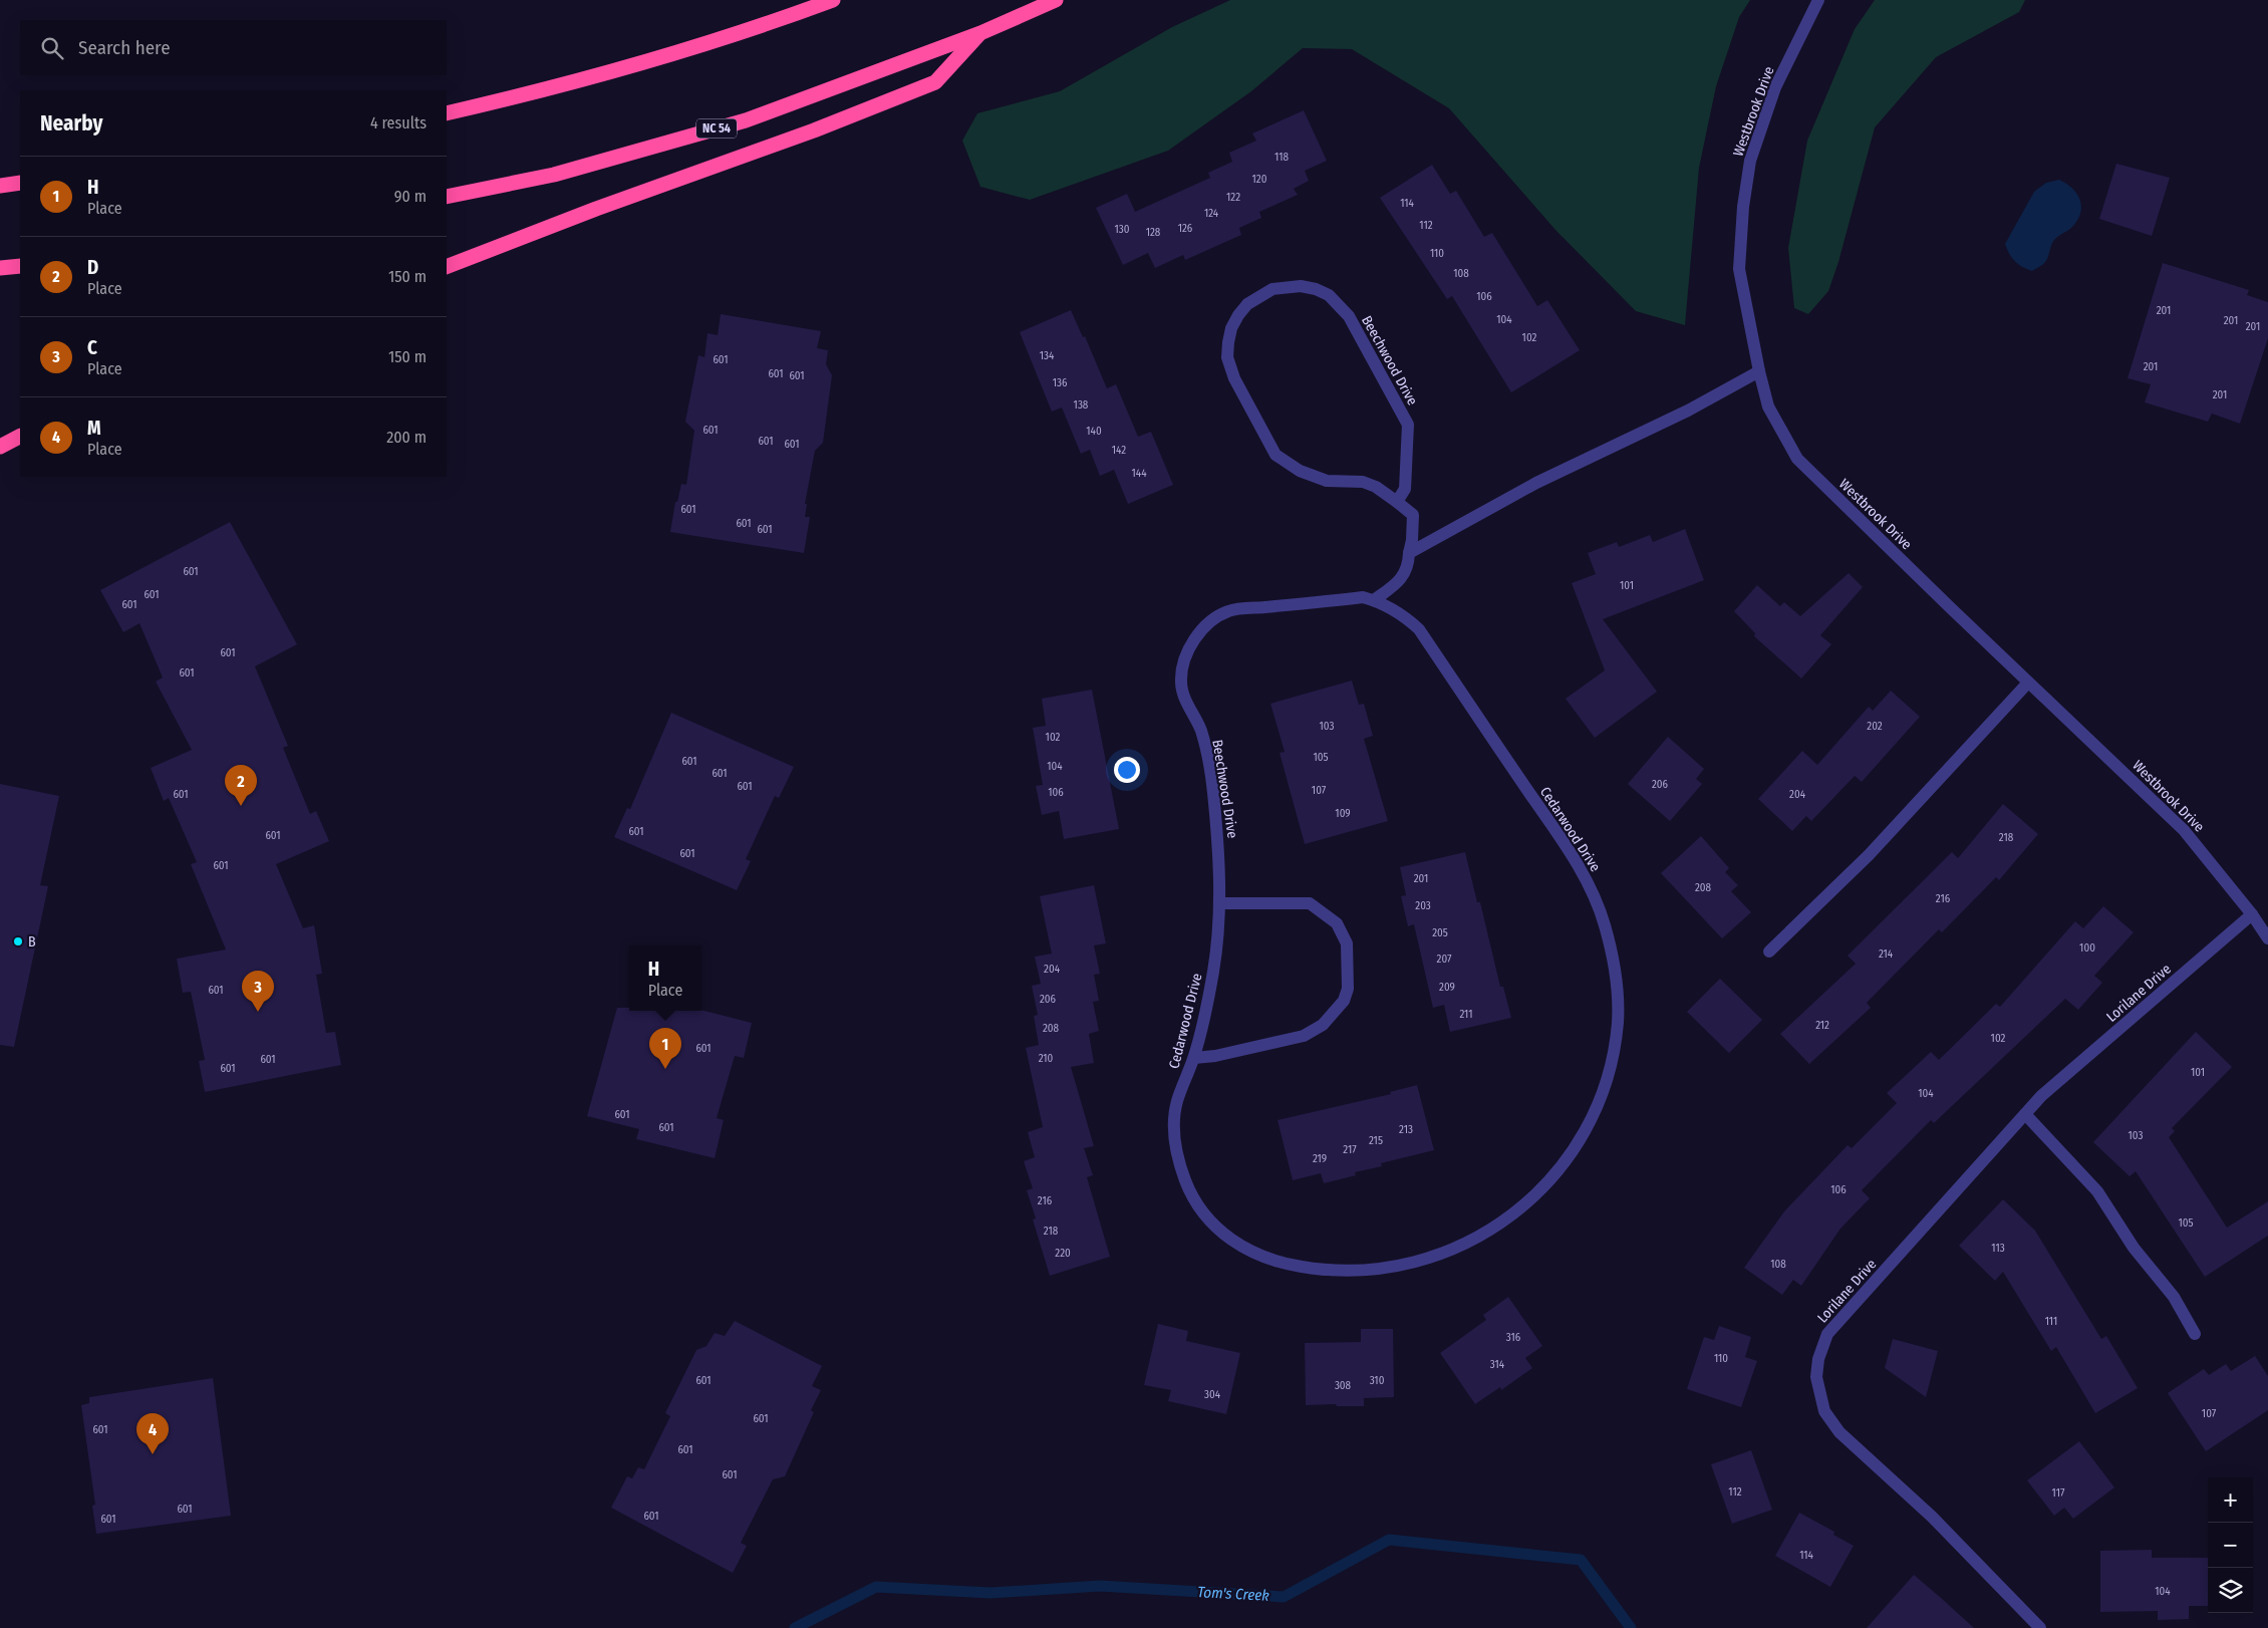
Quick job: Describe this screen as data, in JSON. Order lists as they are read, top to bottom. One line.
{"streets":{"highway":["NC 54"],"street":["Westbrook Drive","Beechwood Drive","Cedarwood Drive","Lorilane Drive"]},"crossings":[["Westbrook Drive","Lorilane Drive"],["Beechwood Drive","Cedarwood Drive"]],"water":["Tom's Creek"],"places":["B"],"house_numbers":["118","120","122","114","124","112","126","130","128","110","108","106","201","104","201","201","102","134","601","201","601","601","136","201","138","601","140","601","601","142","144","601","601","601","601","101","601","601","601","601","103","202","102","105","601","104","601","206","601","107","106","601","204","109","601","601","218","601","601","201","208","216","203","205","100","214","207","204","209","601","206","211","212","208","102","601","210","601","601","101","104","601","601","213","103","215","217","219","106","216","105","218","113","220","108","111","316","110","314","601","310","308","304","107","601","601","601","601","112","117","601","601","601","114","104"],"page":{"search":"Search here","heading":["Nearby","4 results"],"list":[{"mark":"1","name":"H","note":"Place","value":"90 m"},{"mark":"2","name":"D","note":"Place","value":"150 m"},{"mark":"3","name":"C","note":"Place","value":"150 m"},{"mark":"4","name":"M","note":"Place","value":"200 m"}],"pins":["2","3","1","4"],"popup":["H","Place"],"map_buttons":["+","−"]}}
